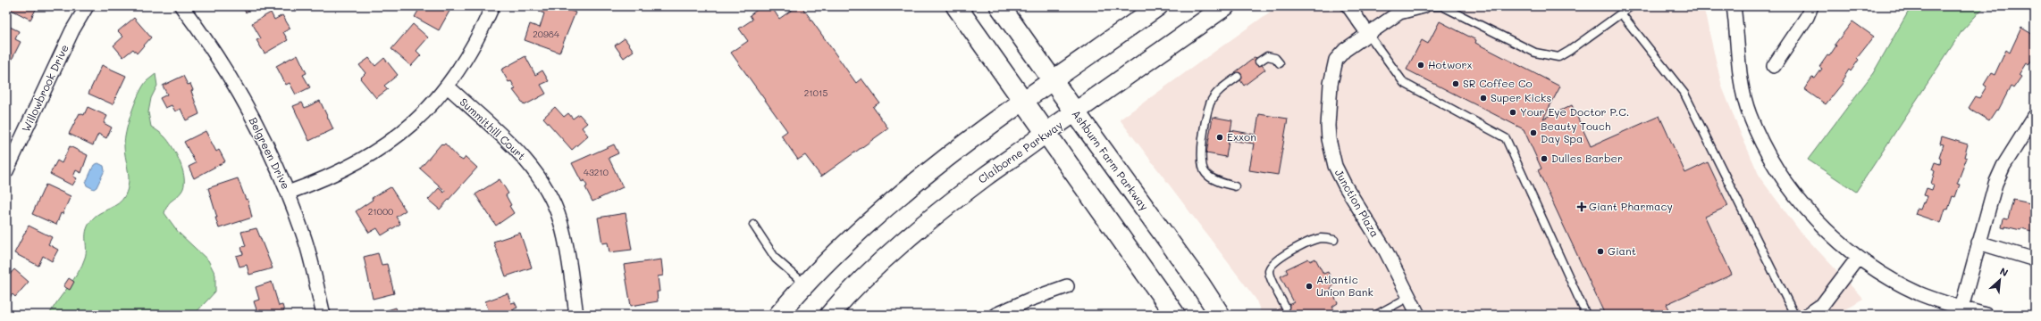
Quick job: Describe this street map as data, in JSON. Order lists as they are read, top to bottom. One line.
{"streets":{"main road":["Claiborne Parkway","Ashburn Farm Parkway"],"street":["Willowbrook Drive","Summithill Court","Belgreen Drive","Junction Plaza"]},"crossings":[["Claiborne Parkway","Ashburn Farm Parkway"]],"places":{"other":["Hotworx","SR Coffee Co","Super Kicks","Your Eye Doctor P.C.","Beauty Touch Day Spa","Exxon","Dulles Barber","Giant","Atlantic Union Bank"],"health":["Giant Pharmacy"]},"house_numbers":["20984","21015","43210","21000"],"north":"top right"}
